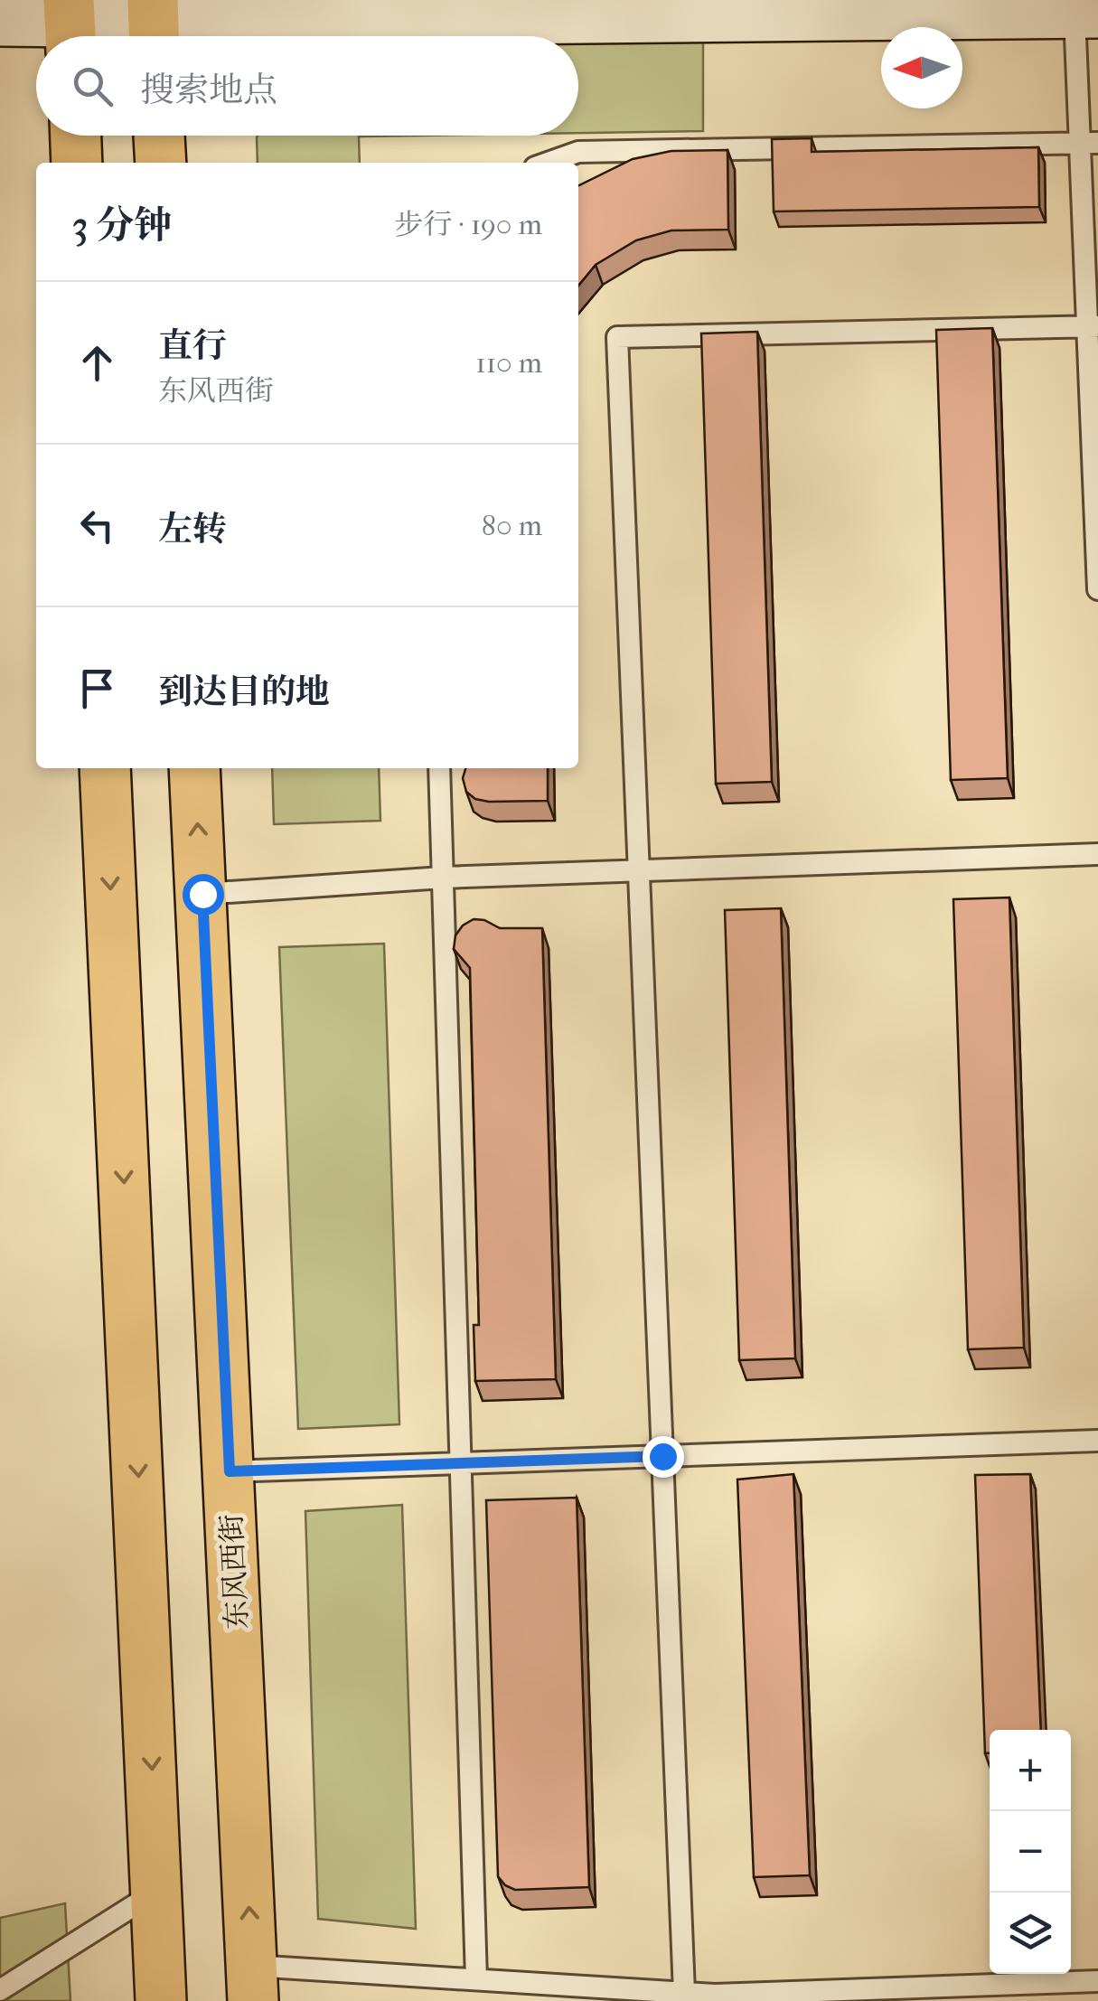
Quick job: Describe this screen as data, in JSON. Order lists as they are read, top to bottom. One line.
{"streets":{"main road":["东风西街"]},"north":"left","page":{"search":"搜索地点","heading":["3 分钟","步行 · 190 m"],"list":[["直行","东风西街","110 m"],["左转","80 m"],"到达目的地"],"map_buttons":["+","−"]}}
